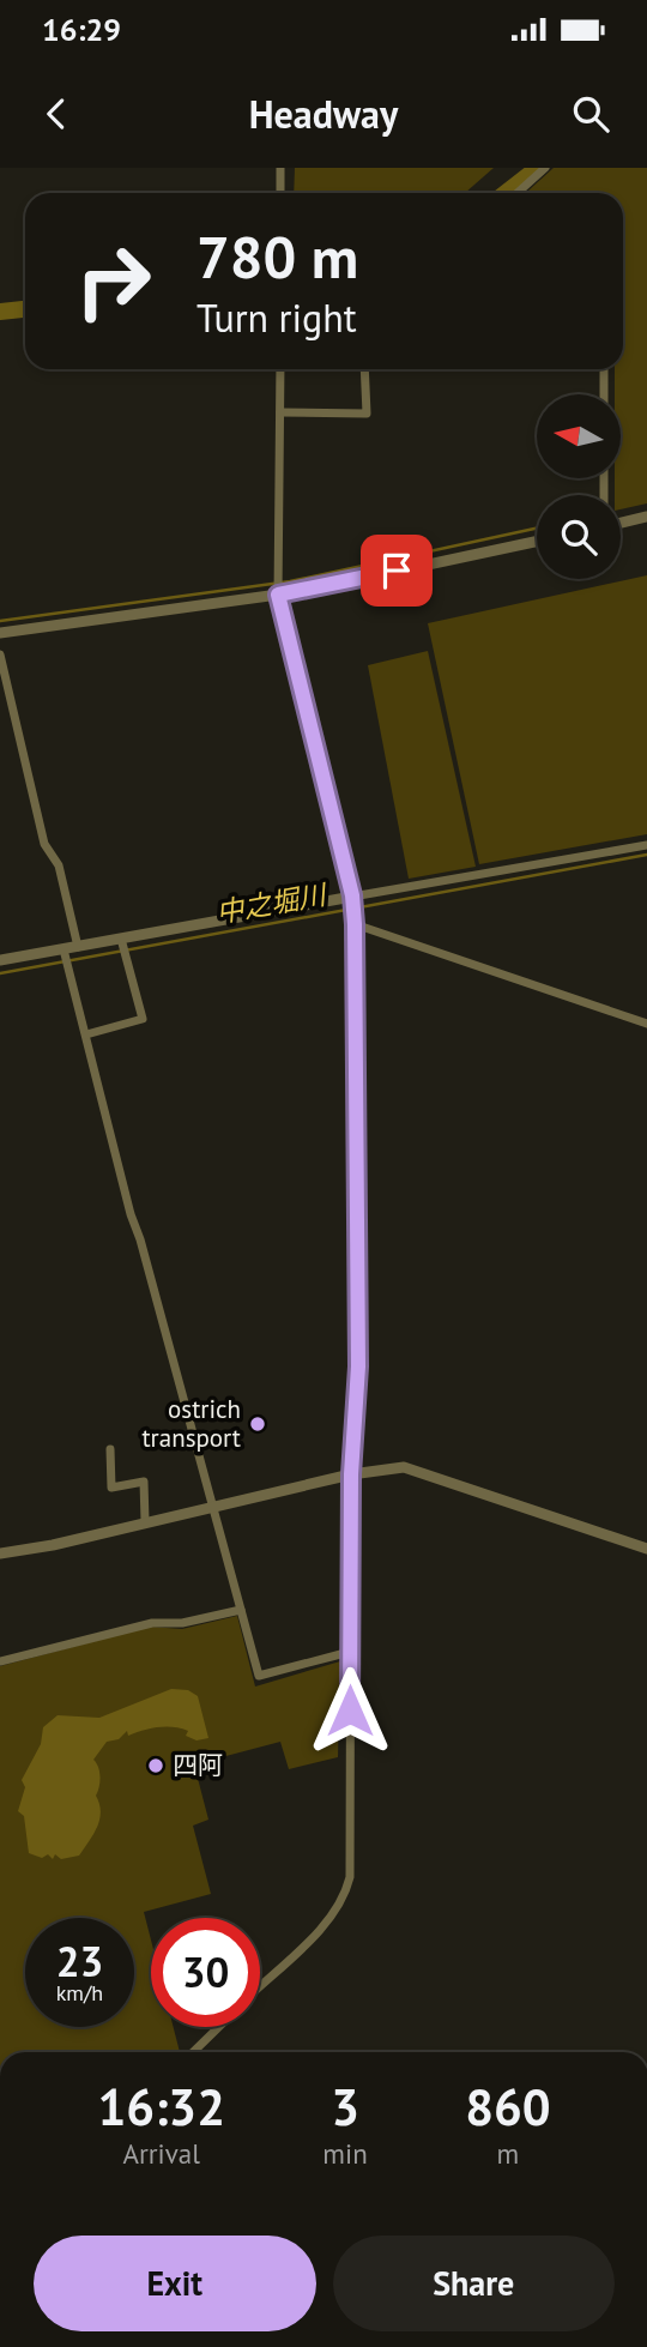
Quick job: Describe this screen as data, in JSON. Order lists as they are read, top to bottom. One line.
{"water":["中之堀川"],"places":["ostrich transport","四阿"],"north":"left","page":{"status":"16:29","header":"Headway","turn":["780 m","Turn right"],"speed":"23 km/h","limit":"30","eta":["16:32","Arrival","3","min","860","m"],"buttons":["Exit","Share"]}}
